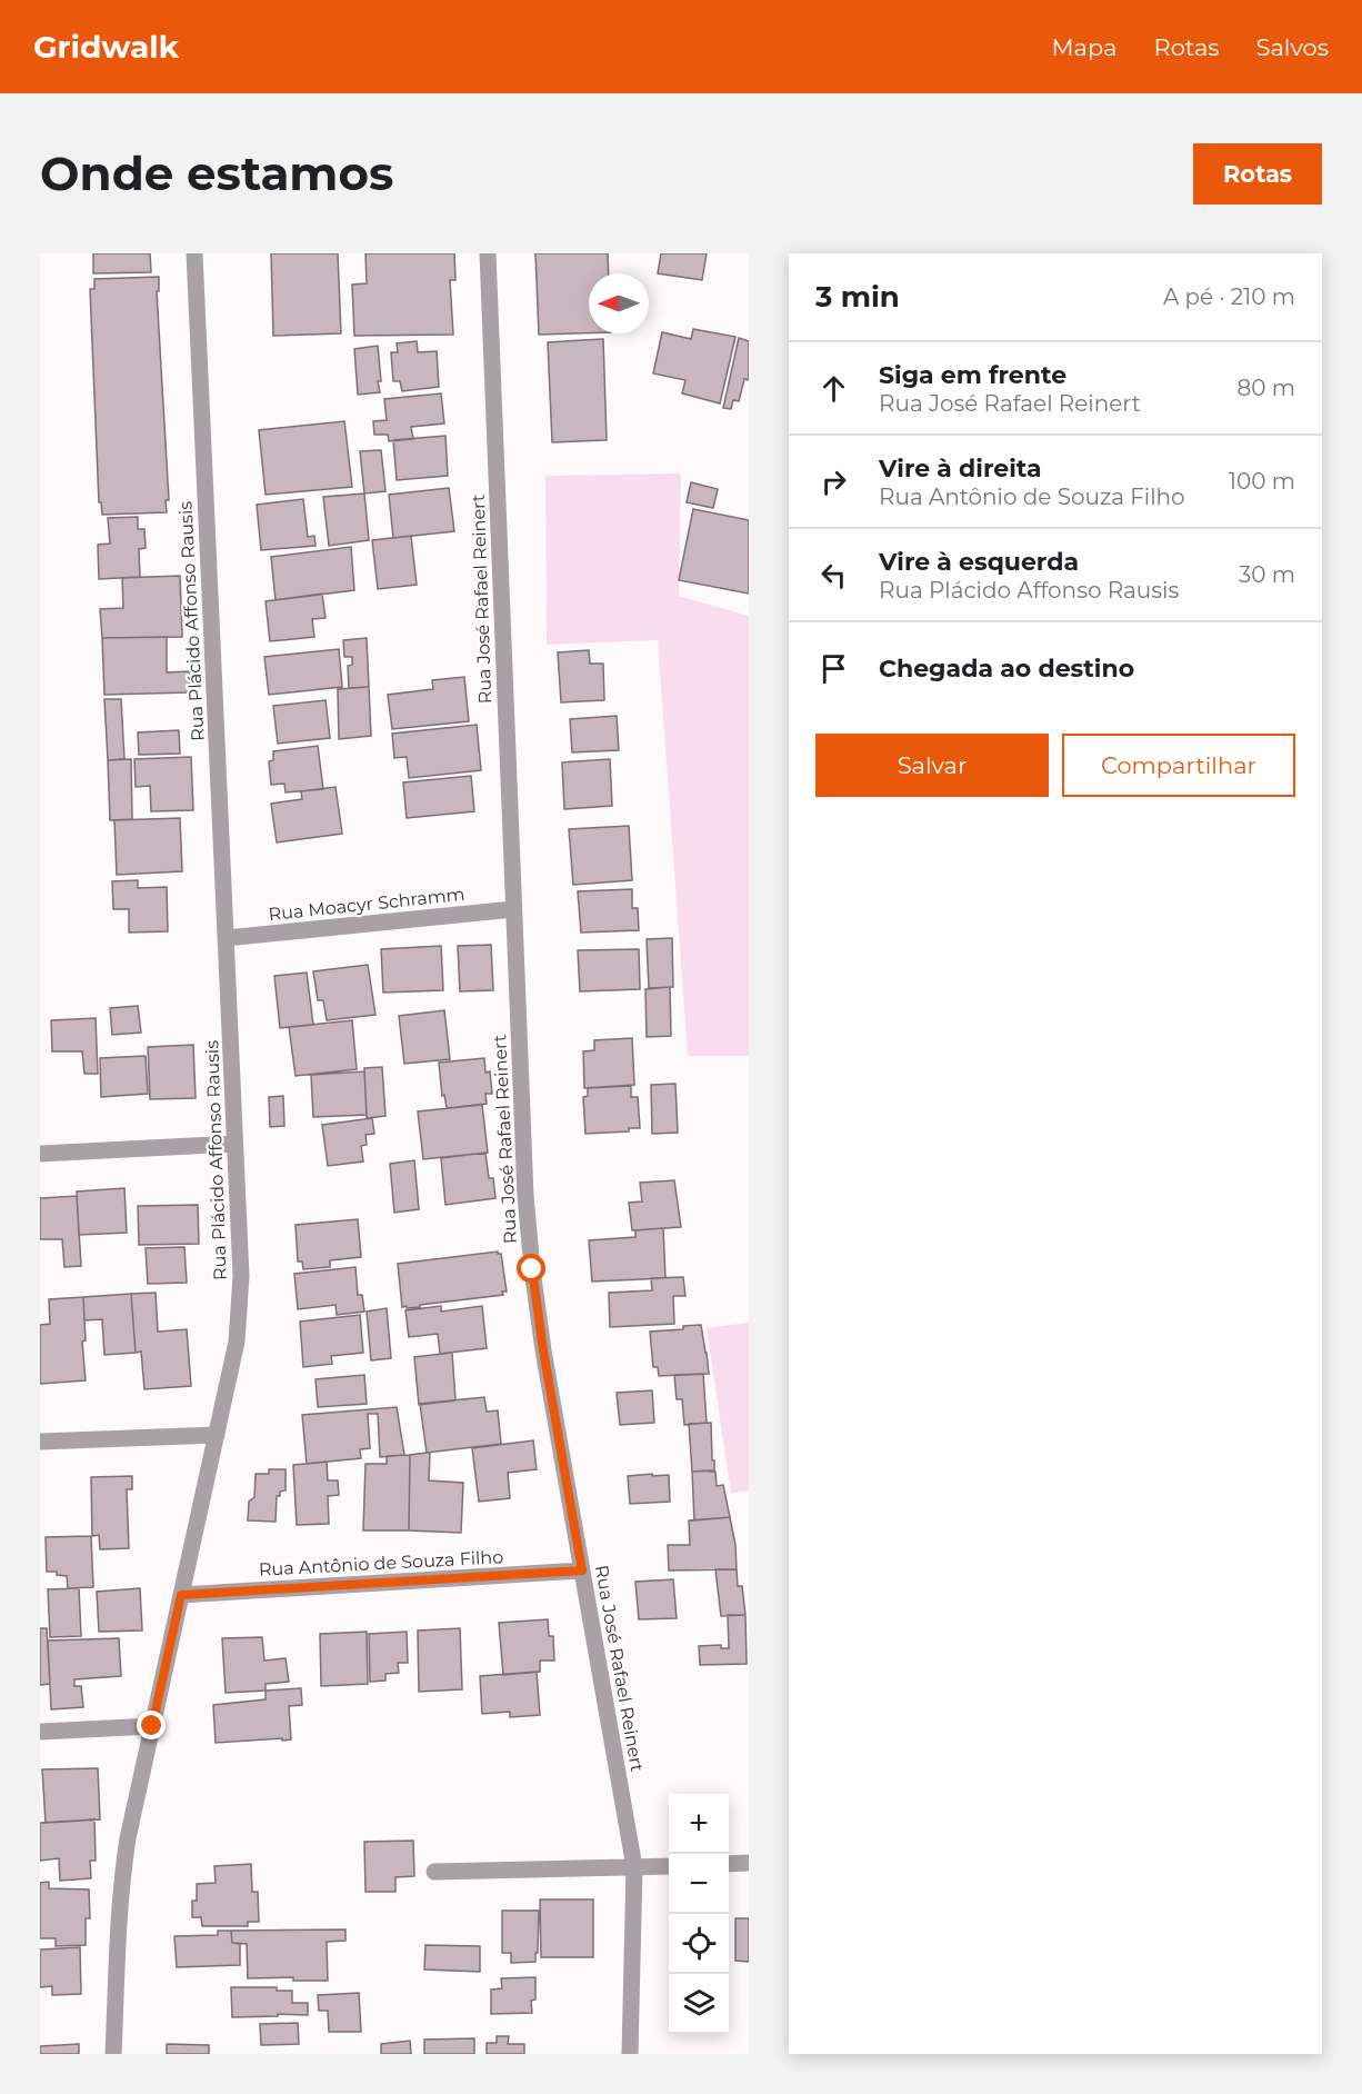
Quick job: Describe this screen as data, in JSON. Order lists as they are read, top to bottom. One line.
{"streets":{"street":["Rua José Rafael Reinert","Rua Plácido Affonso Rausis","Rua Moacyr Schramm","Rua Antônio de Souza Filho"]},"crossings":[["Rua José Rafael Reinert","Rua Moacyr Schramm"],["Rua José Rafael Reinert","Rua Antônio de Souza Filho"],["Rua Plácido Affonso Rausis","Rua Moacyr Schramm"],["Rua Plácido Affonso Rausis","Rua Antônio de Souza Filho"]],"north":"left","page":{"header":"Gridwalk","nav":["Mapa","Rotas","Salvos"],"buttons":["Rotas",["Salvar","Compartilhar"]],"title":"Onde estamos","heading":["3 min","A pé · 210 m"],"list":[["Siga em frente","Rua José Rafael Reinert","80 m"],["Vire à direita","Rua Antônio de Souza Filho","100 m"],["Vire à esquerda","Rua Plácido Affonso Rausis","30 m"],"Chegada ao destino"],"map_buttons":["+","−"]}}
